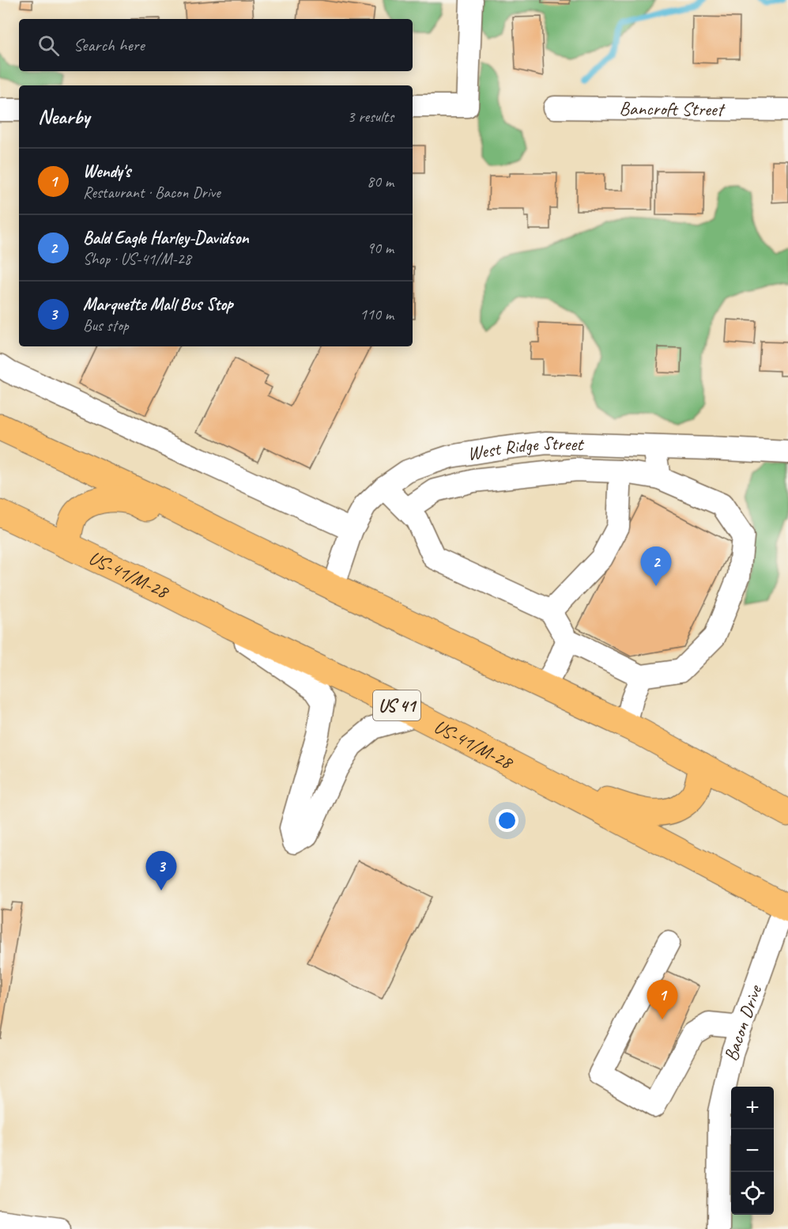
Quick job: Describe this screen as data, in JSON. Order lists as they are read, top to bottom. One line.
{"streets":{"highway":["US-41/M-28","US 41"],"street":["Bancroft Street","West Ridge Street","Bacon Drive"]},"crossings":[["US-41/M-28","Bacon Drive"]],"page":{"search":"Search here","heading":["Nearby","3 results"],"list":[{"mark":"1","name":"Wendy's","note":"Restaurant · Bacon Drive","value":"80 m"},{"mark":"2","name":"Bald Eagle Harley-Davidson","note":"Shop · US-41/M-28","value":"90 m"},{"mark":"3","name":"Marquette Mall Bus Stop","note":"Bus stop","value":"110 m"}],"pins":["2","3","1"],"map_buttons":["+","−"]}}
